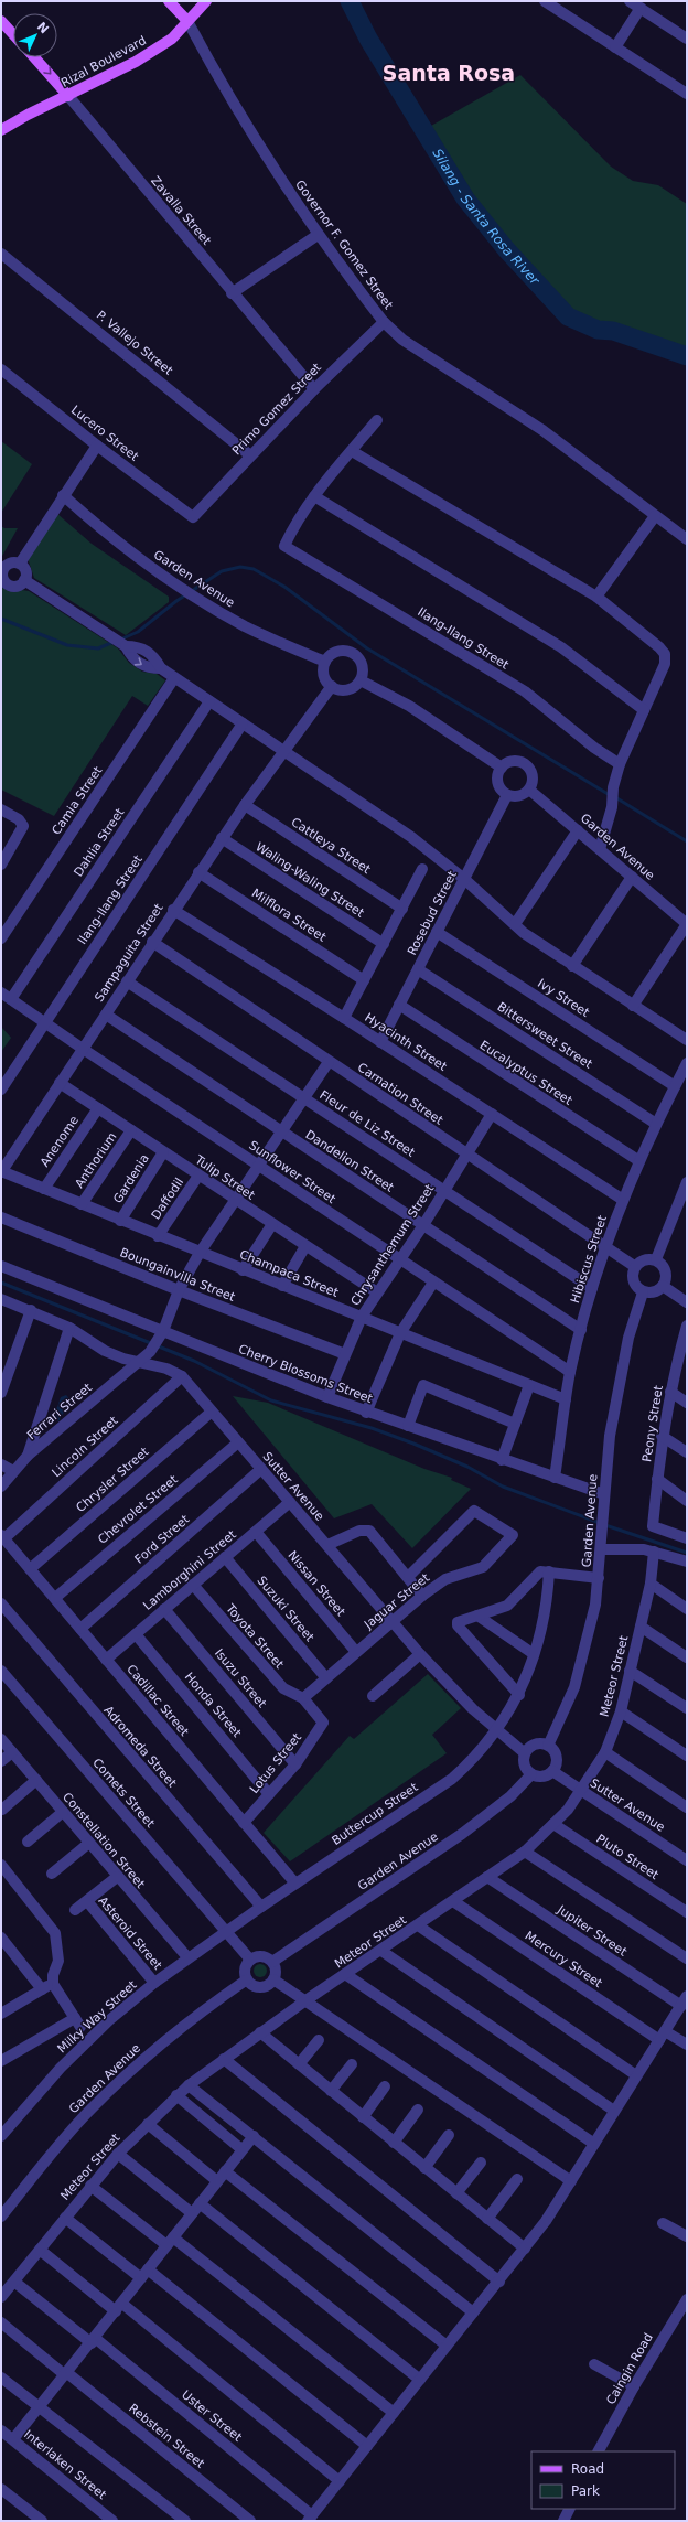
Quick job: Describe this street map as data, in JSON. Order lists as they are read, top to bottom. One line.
{"streets":{"main road":["Rizal Boulevard","Zavalla Street"],"street":["Governor F. Gomez Street","P. Vallejo Street","Primo Gomez Street","Lucero Street","Garden Avenue","Ilang-Ilang Street","Camia Street","Dahlia Street","Cattleya Street","Waling-Waling Street","Rosebud Street","Milflora Street","Sampaguita Street","Ivy Street","Bittersweet Street","Hyacinth Street","Eucalyptus Street","Carnation Street","Fleur de Liz Street","Anenome","Anthorium","Dandelion Street","Sunflower Street","Tulip Street","Gardenia","Daffodil","Chrysanthemum Street","Hibiscus Street","Champaca Street","Boungainvilla Street","Cherry Blossoms Street","Ferrari Street","Peony Street","Lincoln Street","Chrysler Street","Sutter Avenue","Chevrolet Street","Ford Street","Lamborghini Street","Nissan Street","Jaguar Street","Suzuki Street","Toyota Street","Meteor Street","Isuzu Street","Cadillac Street","Honda Street","Adromeda Street","Lotus Street","Comets Street","Buttercup Street","Constellation Street","Pluto Street","Jupiter Street","Asteroid Street","Mercury Street","Milky Way Street","Caingin Road","Uster Street","Rebstein Street","Interlaken Street"]},"crossings":[["Rizal Boulevard","Zavalla Street"],["Rizal Boulevard","Governor F. Gomez Street"],["Zavalla Street","Primo Gomez Street"],["Governor F. Gomez Street","Primo Gomez Street"],["P. Vallejo Street","Primo Gomez Street"],["Primo Gomez Street","Lucero Street"],["Garden Avenue","Rosebud Street"],["Garden Avenue","Sampaguita Street"],["Garden Avenue","Carnation Street"],["Garden Avenue","Cherry Blossoms Street"],["Garden Avenue","Sutter Avenue"],["Garden Avenue","Comets Street"],["Ilang-Ilang Street","Sunflower Street"],["Dahlia Street","Sunflower Street"],["Cattleya Street","Sampaguita Street"],["Waling-Waling Street","Sampaguita Street"],["Rosebud Street","Ivy Street"],["Rosebud Street","Bittersweet Street"],["Rosebud Street","Hyacinth Street"],["Rosebud Street","Eucalyptus Street"],["Milflora Street","Sampaguita Street"],["Sampaguita Street","Hyacinth Street"],["Sampaguita Street","Carnation Street"],["Sampaguita Street","Fleur de Liz Street"],["Sampaguita Street","Dandelion Street"],["Sampaguita Street","Sunflower Street"],["Sampaguita Street","Tulip Street"],["Sampaguita Street","Champaca Street"],["Ivy Street","Hibiscus Street"],["Bittersweet Street","Hibiscus Street"],["Hyacinth Street","Chrysanthemum Street"],["Hyacinth Street","Hibiscus Street"],["Eucalyptus Street","Hibiscus Street"],["Carnation Street","Chrysanthemum Street"],["Carnation Street","Hibiscus Street"],["Carnation Street","Ferrari Street"],["Fleur de Liz Street","Chrysanthemum Street"],["Fleur de Liz Street","Hibiscus Street"],["Fleur de Liz Street","Ferrari Street"],["Anenome","Tulip Street"],["Anenome","Champaca Street"],["Anthorium","Tulip Street"],["Anthorium","Champaca Street"],["Dandelion Street","Chrysanthemum Street"],["Dandelion Street","Hibiscus Street"],["Dandelion Street","Ferrari Street"],["Sunflower Street","Chrysanthemum Street"],["Sunflower Street","Hibiscus Street"],["Sunflower Street","Ferrari Street"],["Tulip Street","Gardenia"],["Tulip Street","Daffodil"],["Tulip Street","Chrysanthemum Street"],["Tulip Street","Ferrari Street"],["Gardenia","Champaca Street"],["Daffodil","Champaca Street"],["Chrysanthemum Street","Champaca Street"],["Chrysanthemum Street","Boungainvilla Street"],["Chrysanthemum Street","Cherry Blossoms Street"],["Hibiscus Street","Champaca Street"],["Hibiscus Street","Cherry Blossoms Street"],["Champaca Street","Ferrari Street"],["Boungainvilla Street","Ferrari Street"],["Cherry Blossoms Street","Ferrari Street"],["Ferrari Street","Sutter Avenue"],["Lincoln Street","Sutter Avenue"],["Lincoln Street","Cadillac Street"],["Chrysler Street","Sutter Avenue"],["Chrysler Street","Cadillac Street"],["Sutter Avenue","Chevrolet Street"],["Sutter Avenue","Ford Street"],["Sutter Avenue","Lamborghini Street"],["Sutter Avenue","Jaguar Street"],["Sutter Avenue","Meteor Street"],["Sutter Avenue","Buttercup Street"],["Chevrolet Street","Cadillac Street"],["Ford Street","Cadillac Street"],["Lamborghini Street","Nissan Street"],["Lamborghini Street","Suzuki Street"],["Lamborghini Street","Toyota Street"],["Lamborghini Street","Isuzu Street"],["Lamborghini Street","Cadillac Street"],["Lamborghini Street","Honda Street"],["Nissan Street","Jaguar Street"],["Jaguar Street","Suzuki Street"],["Jaguar Street","Toyota Street"],["Jaguar Street","Lotus Street"],["Toyota Street","Lotus Street"],["Meteor Street","Pluto Street"],["Meteor Street","Jupiter Street"],["Meteor Street","Mercury Street"],["Meteor Street","Uster Street"],["Isuzu Street","Lotus Street"],["Cadillac Street","Lotus Street"],["Cadillac Street","Buttercup Street"],["Honda Street","Lotus Street"],["Adromeda Street","Buttercup Street"],["Comets Street","Buttercup Street"],["Comets Street","Milky Way Street"],["Buttercup Street","Milky Way Street"],["Constellation Street","Milky Way Street"],["Asteroid Street","Milky Way Street"]],"districts":["Santa Rosa"],"water":["Silang - Santa Rosa River"],"legend":["Road","Park"],"north":"top right"}
